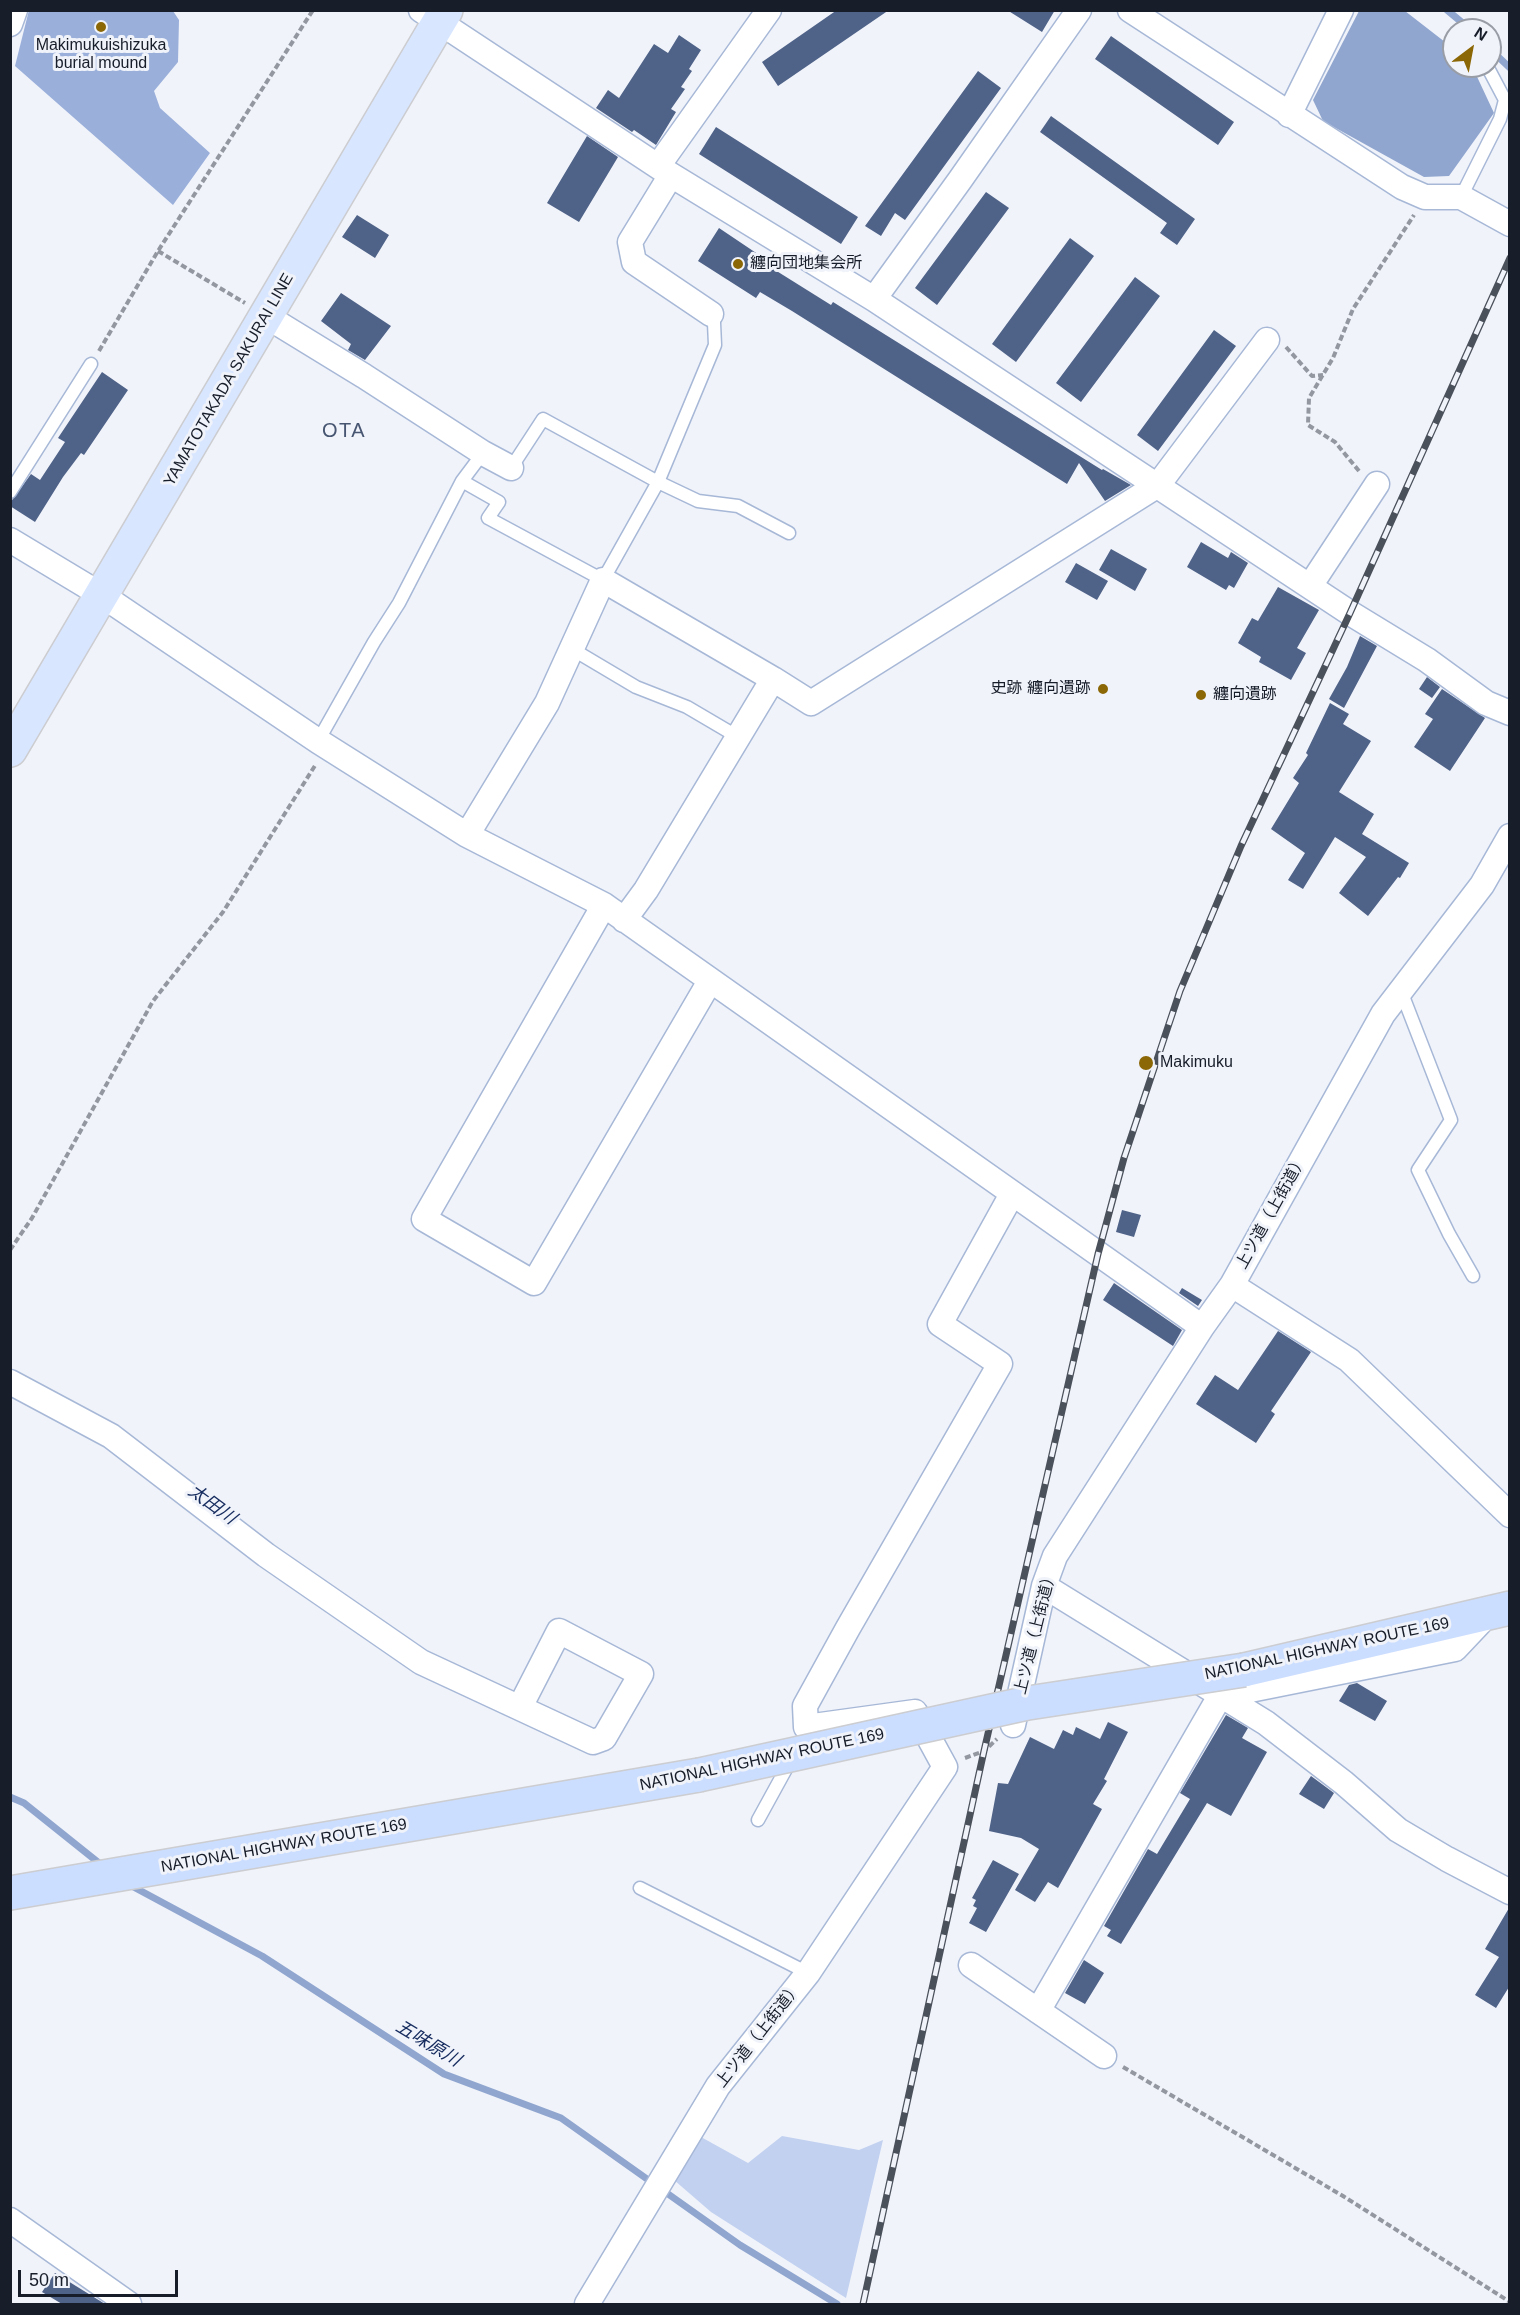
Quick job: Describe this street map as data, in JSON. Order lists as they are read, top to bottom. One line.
{"streets":{"highway":["NATIONAL HIGHWAY ROUTE 169"],"main road":["YAMATOTAKADA SAKURAI LINE"],"street":["上ツ道（上街道）"]},"districts":["OTA"],"water":["太田川","五味原川"],"places":["Makimukuishizuka burial mound","纏向団地集会所","史跡 纏向遺跡","纏向遺跡","Makimuku"],"scale_bar":"50 m","north":"top right"}
